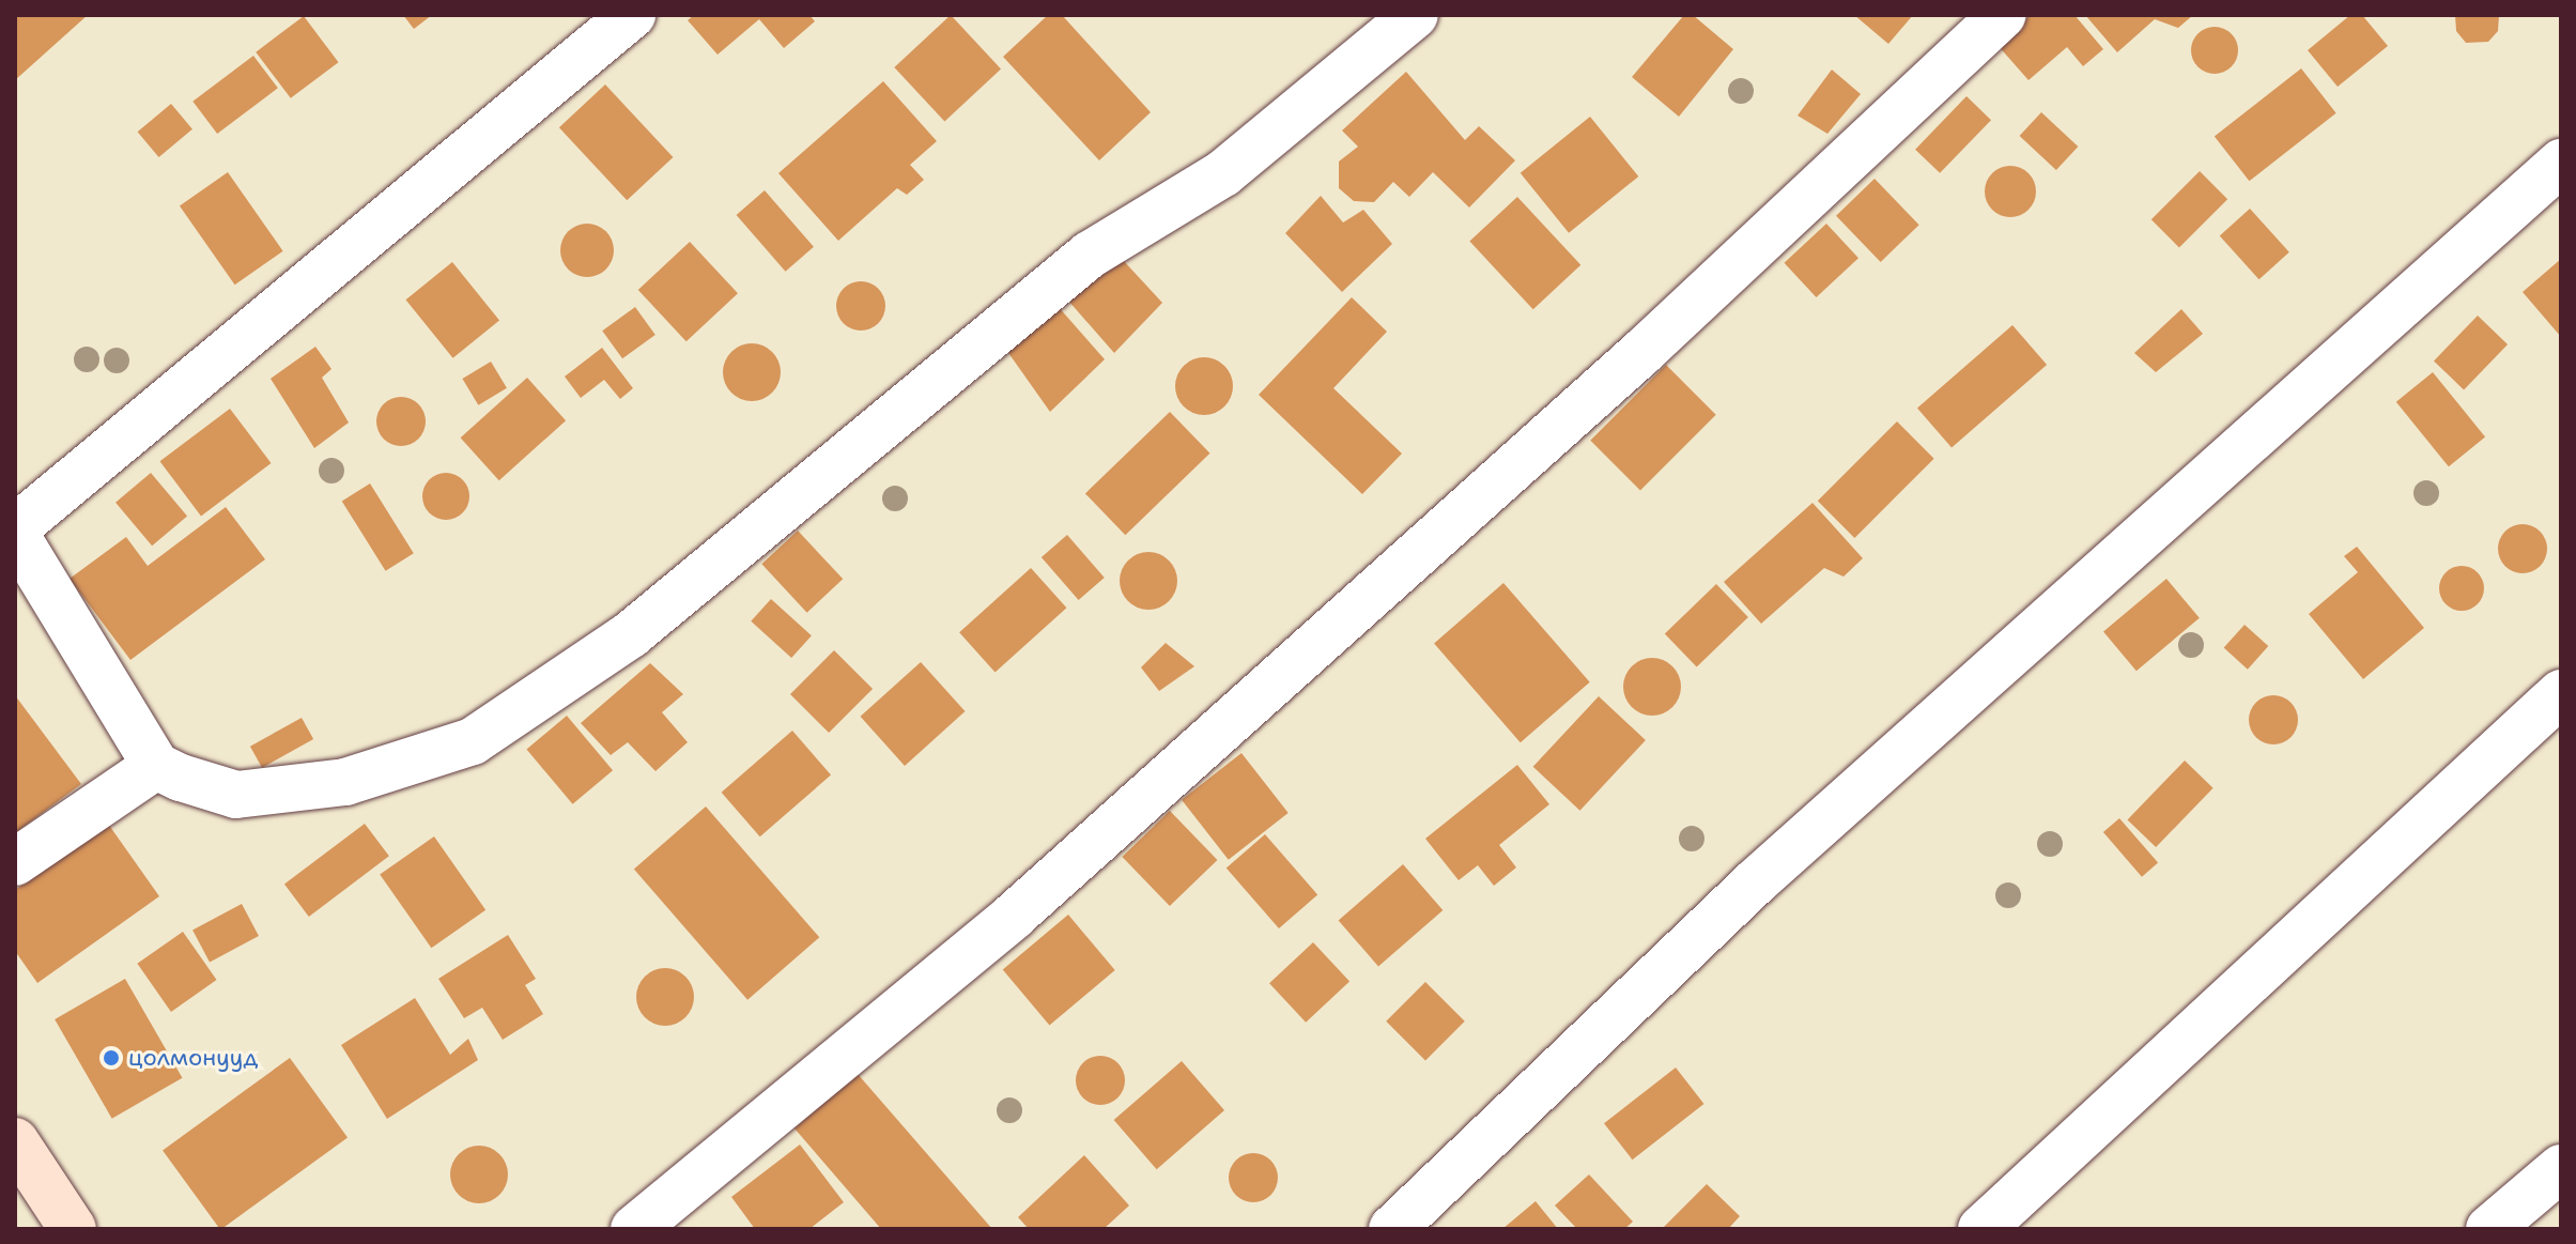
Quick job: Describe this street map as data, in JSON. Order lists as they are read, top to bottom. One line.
{"places":["цолмонууд"]}
